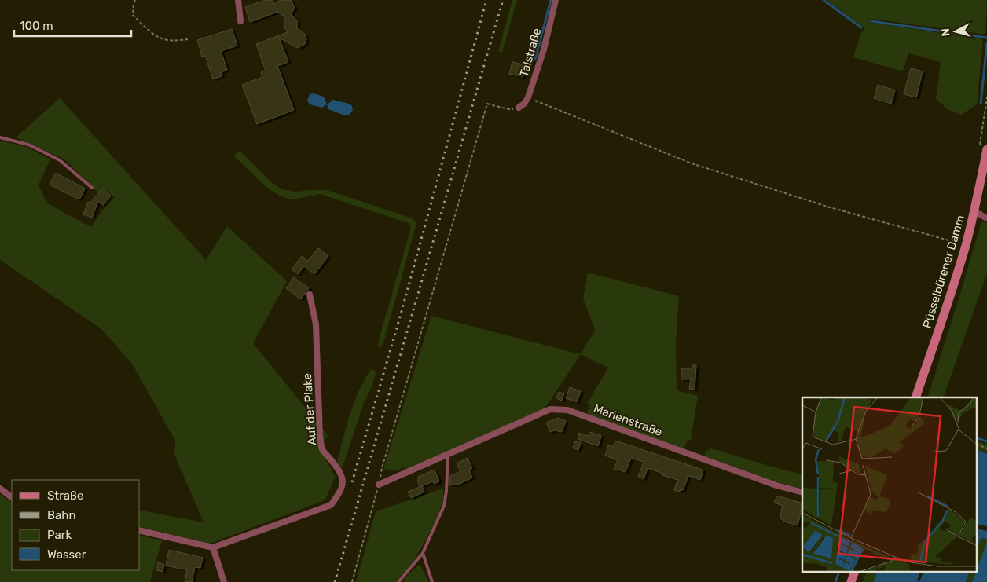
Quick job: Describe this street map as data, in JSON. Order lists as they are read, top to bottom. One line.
{"streets":{"main road":["Püsselbürener Damm"],"street":["Talstraße","Auf der Plake","Marienstraße"]},"legend":["Straße","Bahn","Park","Wasser"],"scale_bar":"100 m","north":"left"}
